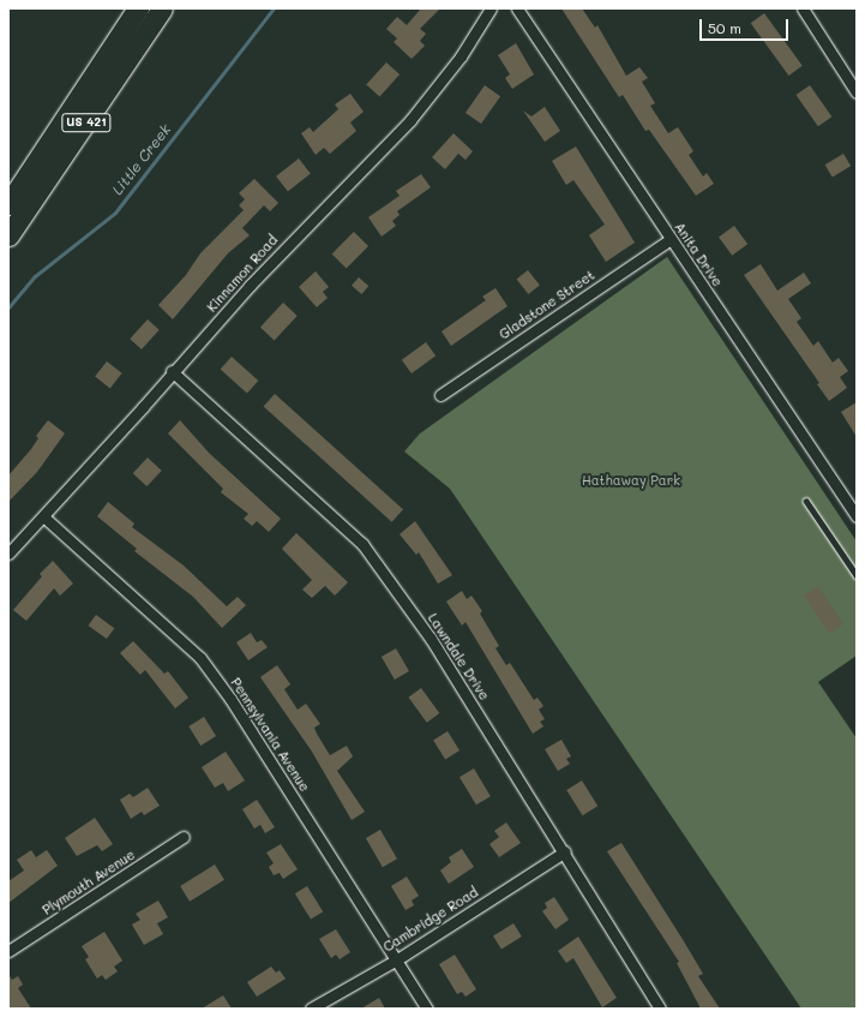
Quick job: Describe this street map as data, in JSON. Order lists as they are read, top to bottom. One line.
{"streets":{"highway":["US 421"],"street":["Anita Drive","Kinnamon Road","Gladstone Street","Lawndale Drive","Pennsylvania Avenue","Plymouth Avenue","Cambridge Road"]},"crossings":[["Anita Drive","Gladstone Street"],["Kinnamon Road","Lawndale Drive"],["Kinnamon Road","Pennsylvania Avenue"],["Lawndale Drive","Cambridge Road"],["Pennsylvania Avenue","Cambridge Road"]],"water":["Little Creek"],"parks":["Hathaway Park"],"scale_bar":"50 m"}
